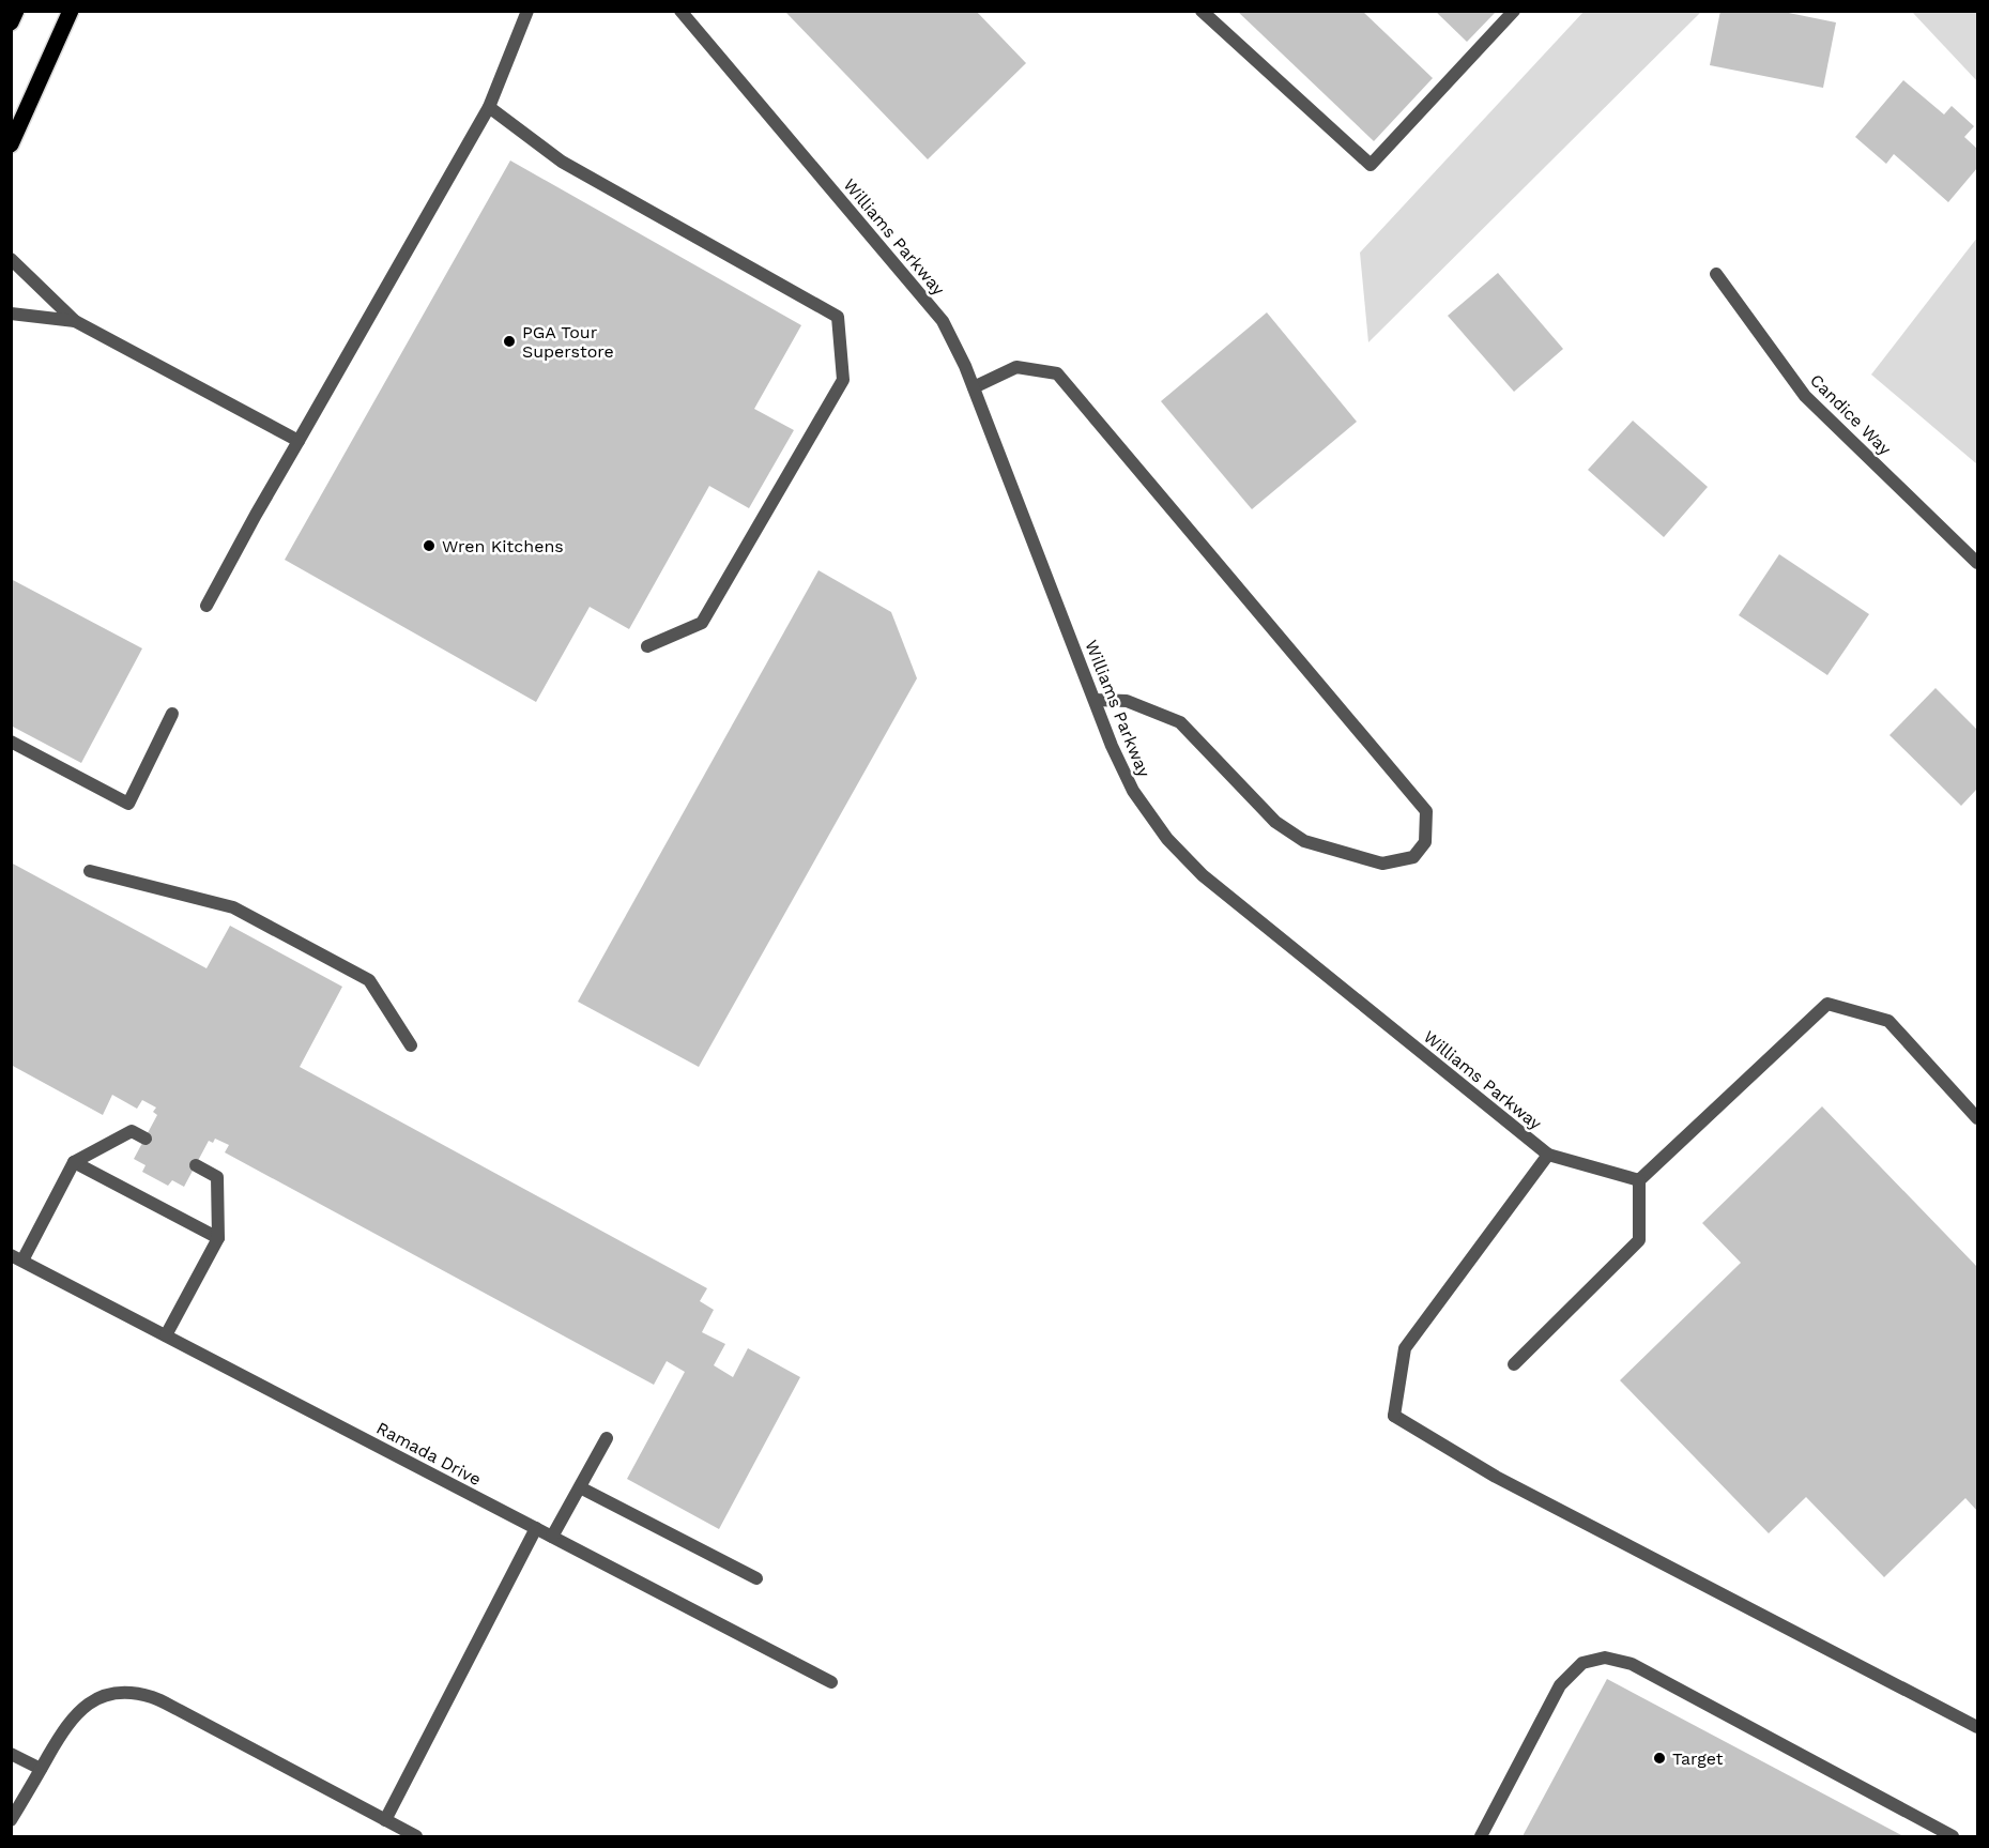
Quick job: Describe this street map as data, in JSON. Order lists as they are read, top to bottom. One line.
{"streets":{"street":["Williams Parkway","Candice Way","Ramada Drive"]},"places":["PGA Tour Superstore","Wren Kitchens","Target"]}
